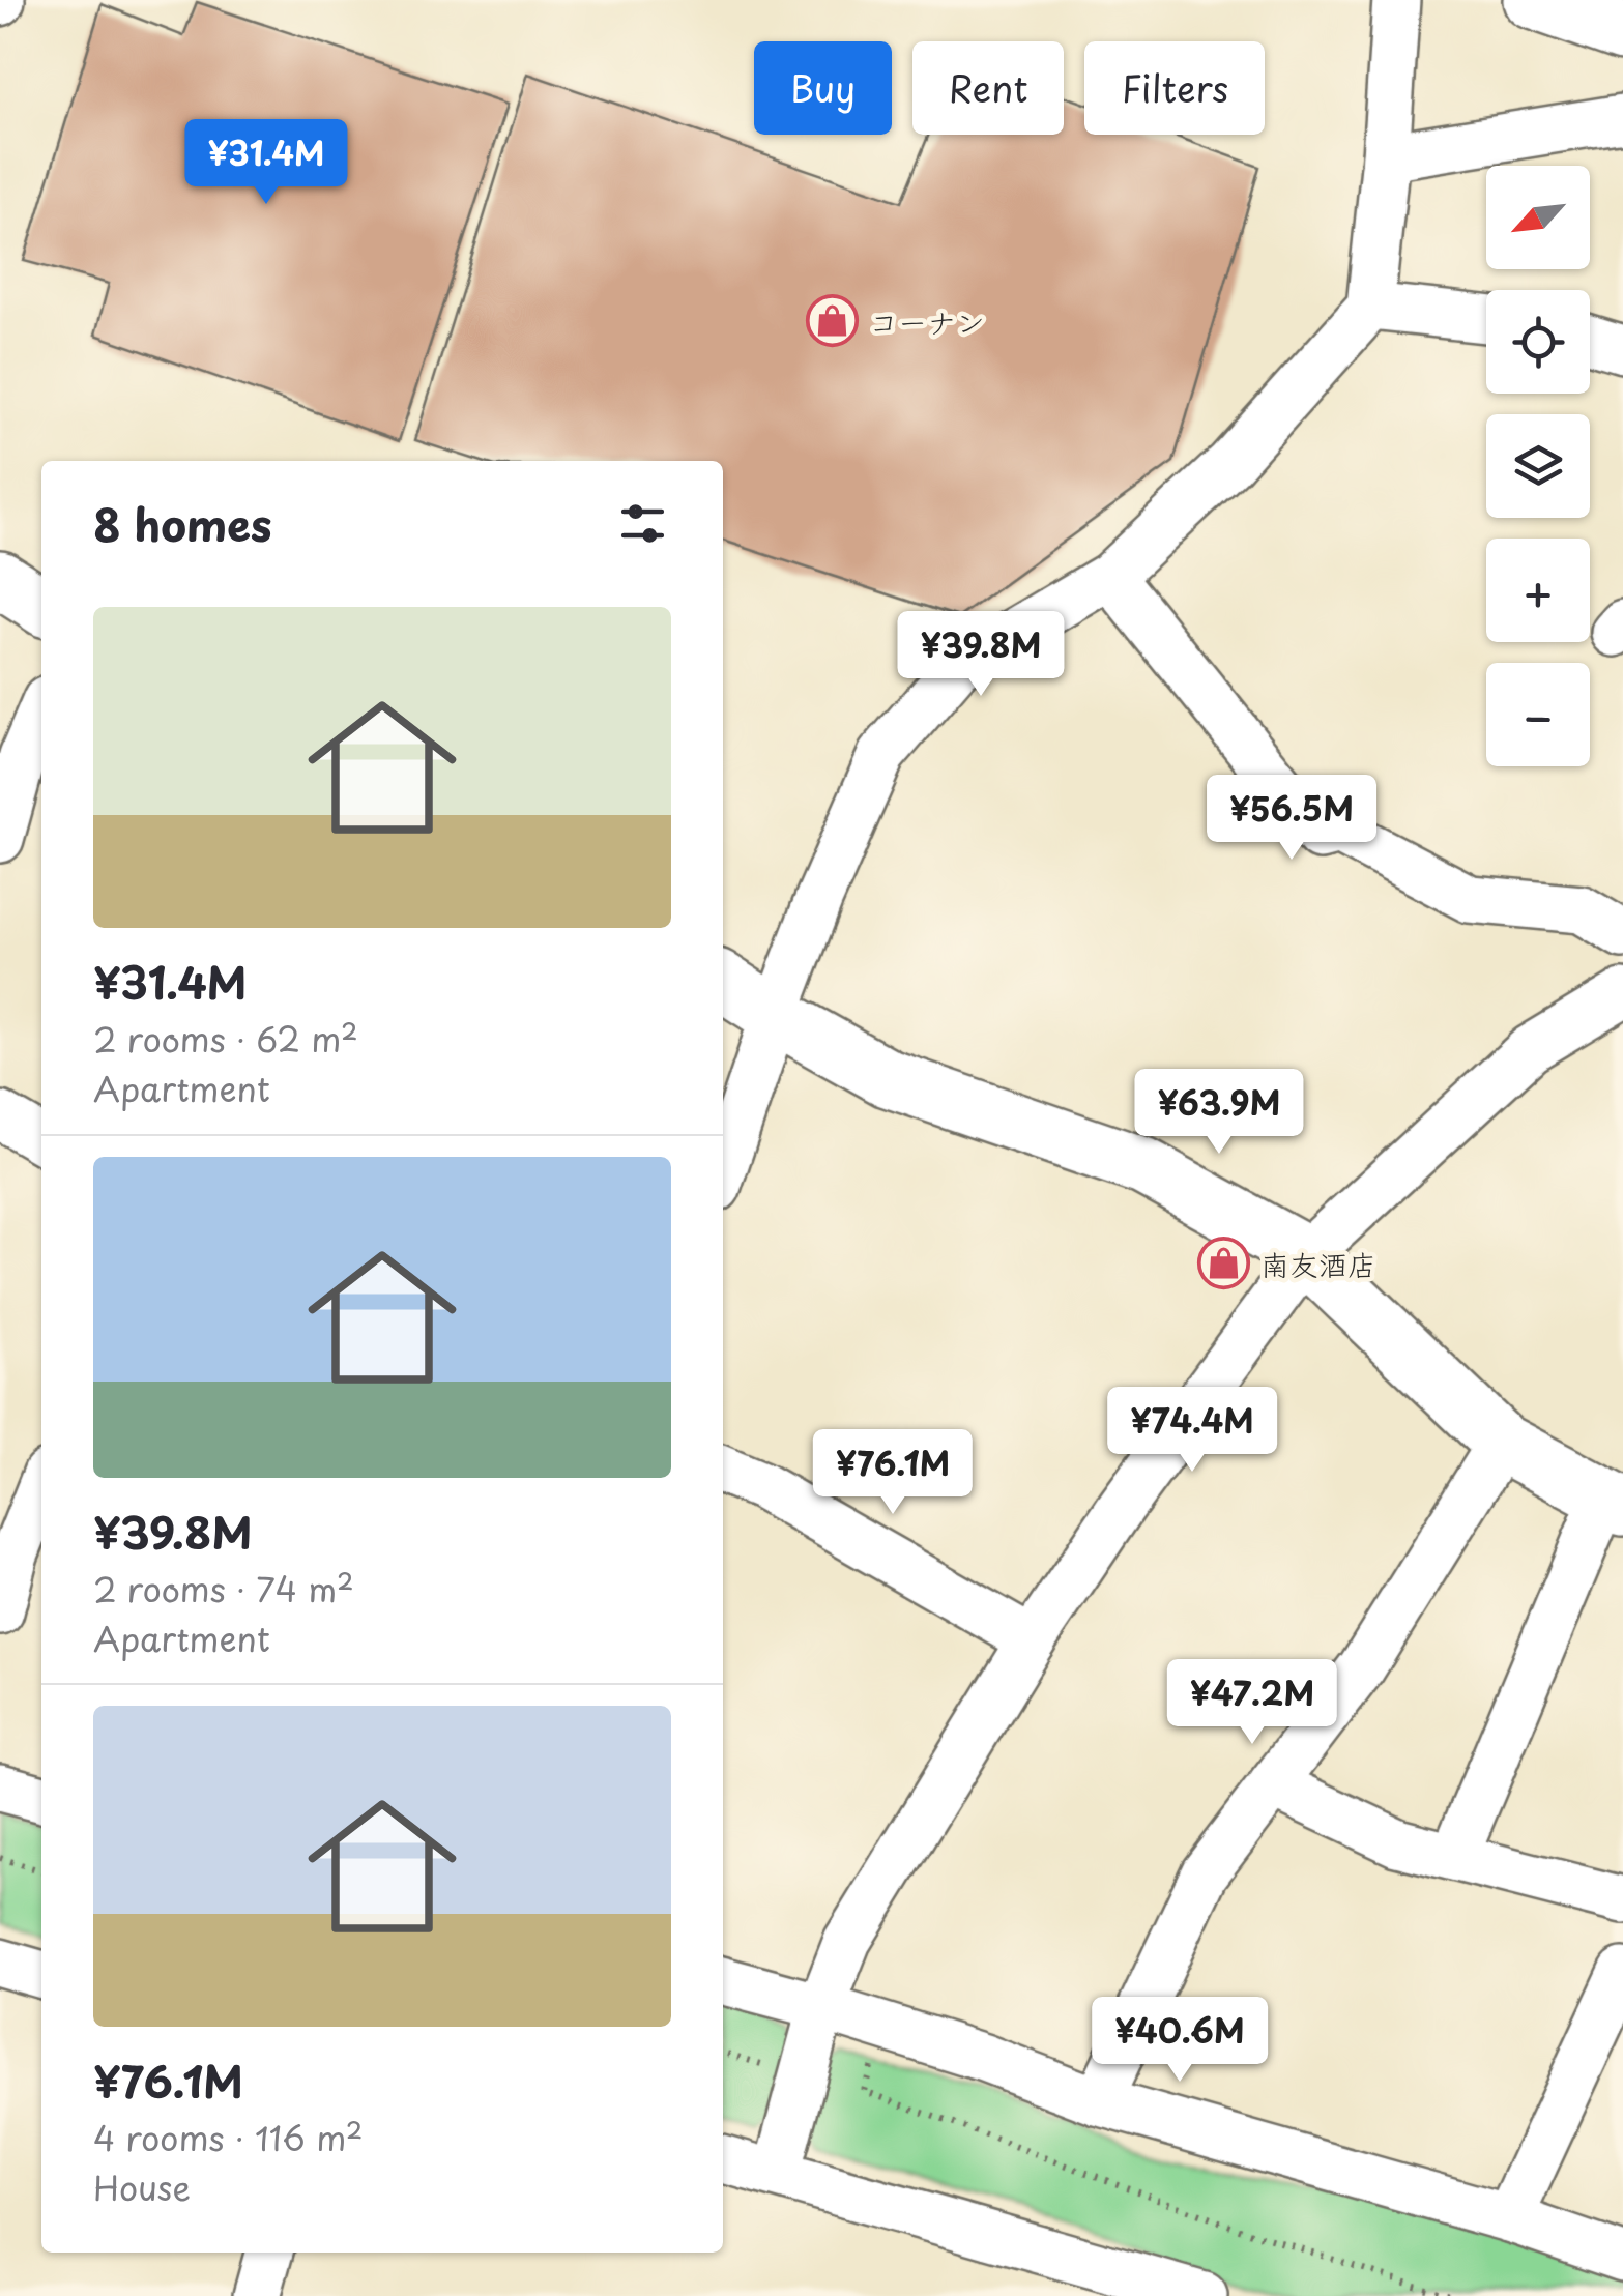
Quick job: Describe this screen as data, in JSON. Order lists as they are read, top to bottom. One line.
{"places":{"shop":["コーナン","南友酒店"]},"north":"bottom left","page":{"chip":["Buy","Rent","Filters"],"price":["¥31.4M","¥39.8M","¥56.5M","¥63.9M","¥74.4M","¥76.1M","¥47.2M","¥40.6M"],"map_buttons":["+","−"],"heading":"8 homes","list":[{"name":"¥31.4M","note":"2 rooms · 62 m² · Apartment"},{"name":"¥39.8M","note":"2 rooms · 74 m² · Apartment"},{"name":"¥76.1M","note":"4 rooms · 116 m² · House"}]}}
